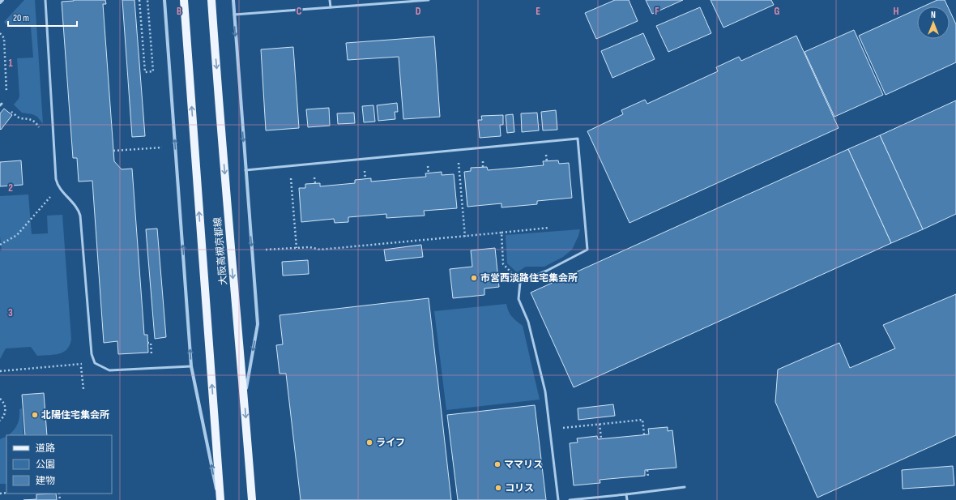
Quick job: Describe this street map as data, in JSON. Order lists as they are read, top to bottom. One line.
{"streets":{"main road":["大阪高槻京都線"]},"places":["市営西淡路住宅集会所","北陽住宅集会所","ライフ","ママリス","コリス"],"legend":["道路","公園","建物"],"scale_bar":"20 m","north":"top","grid":{"columns":["B","C","D","E","F","G","H"],"rows":["1","2","3"]}}
